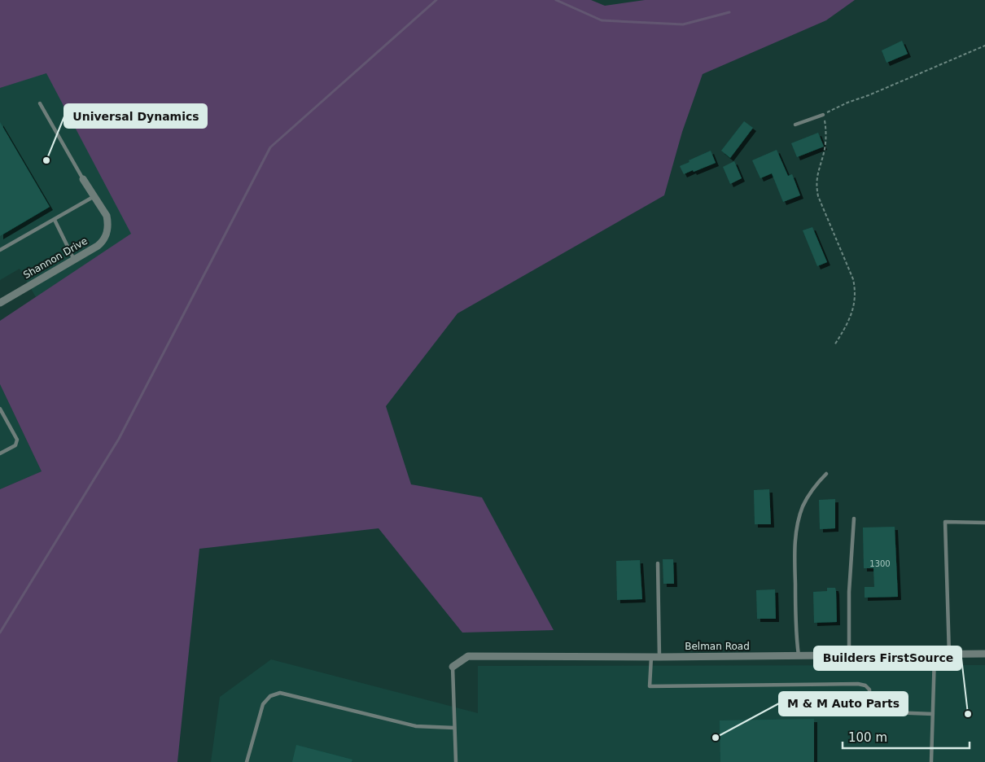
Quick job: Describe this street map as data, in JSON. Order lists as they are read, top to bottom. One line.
{"streets":{"street":["Shannon Drive","Belman Road"]},"places":["Universal Dynamics","Builders FirstSource","M & M Auto Parts"],"house_numbers":["1300"],"scale_bar":"100 m"}
